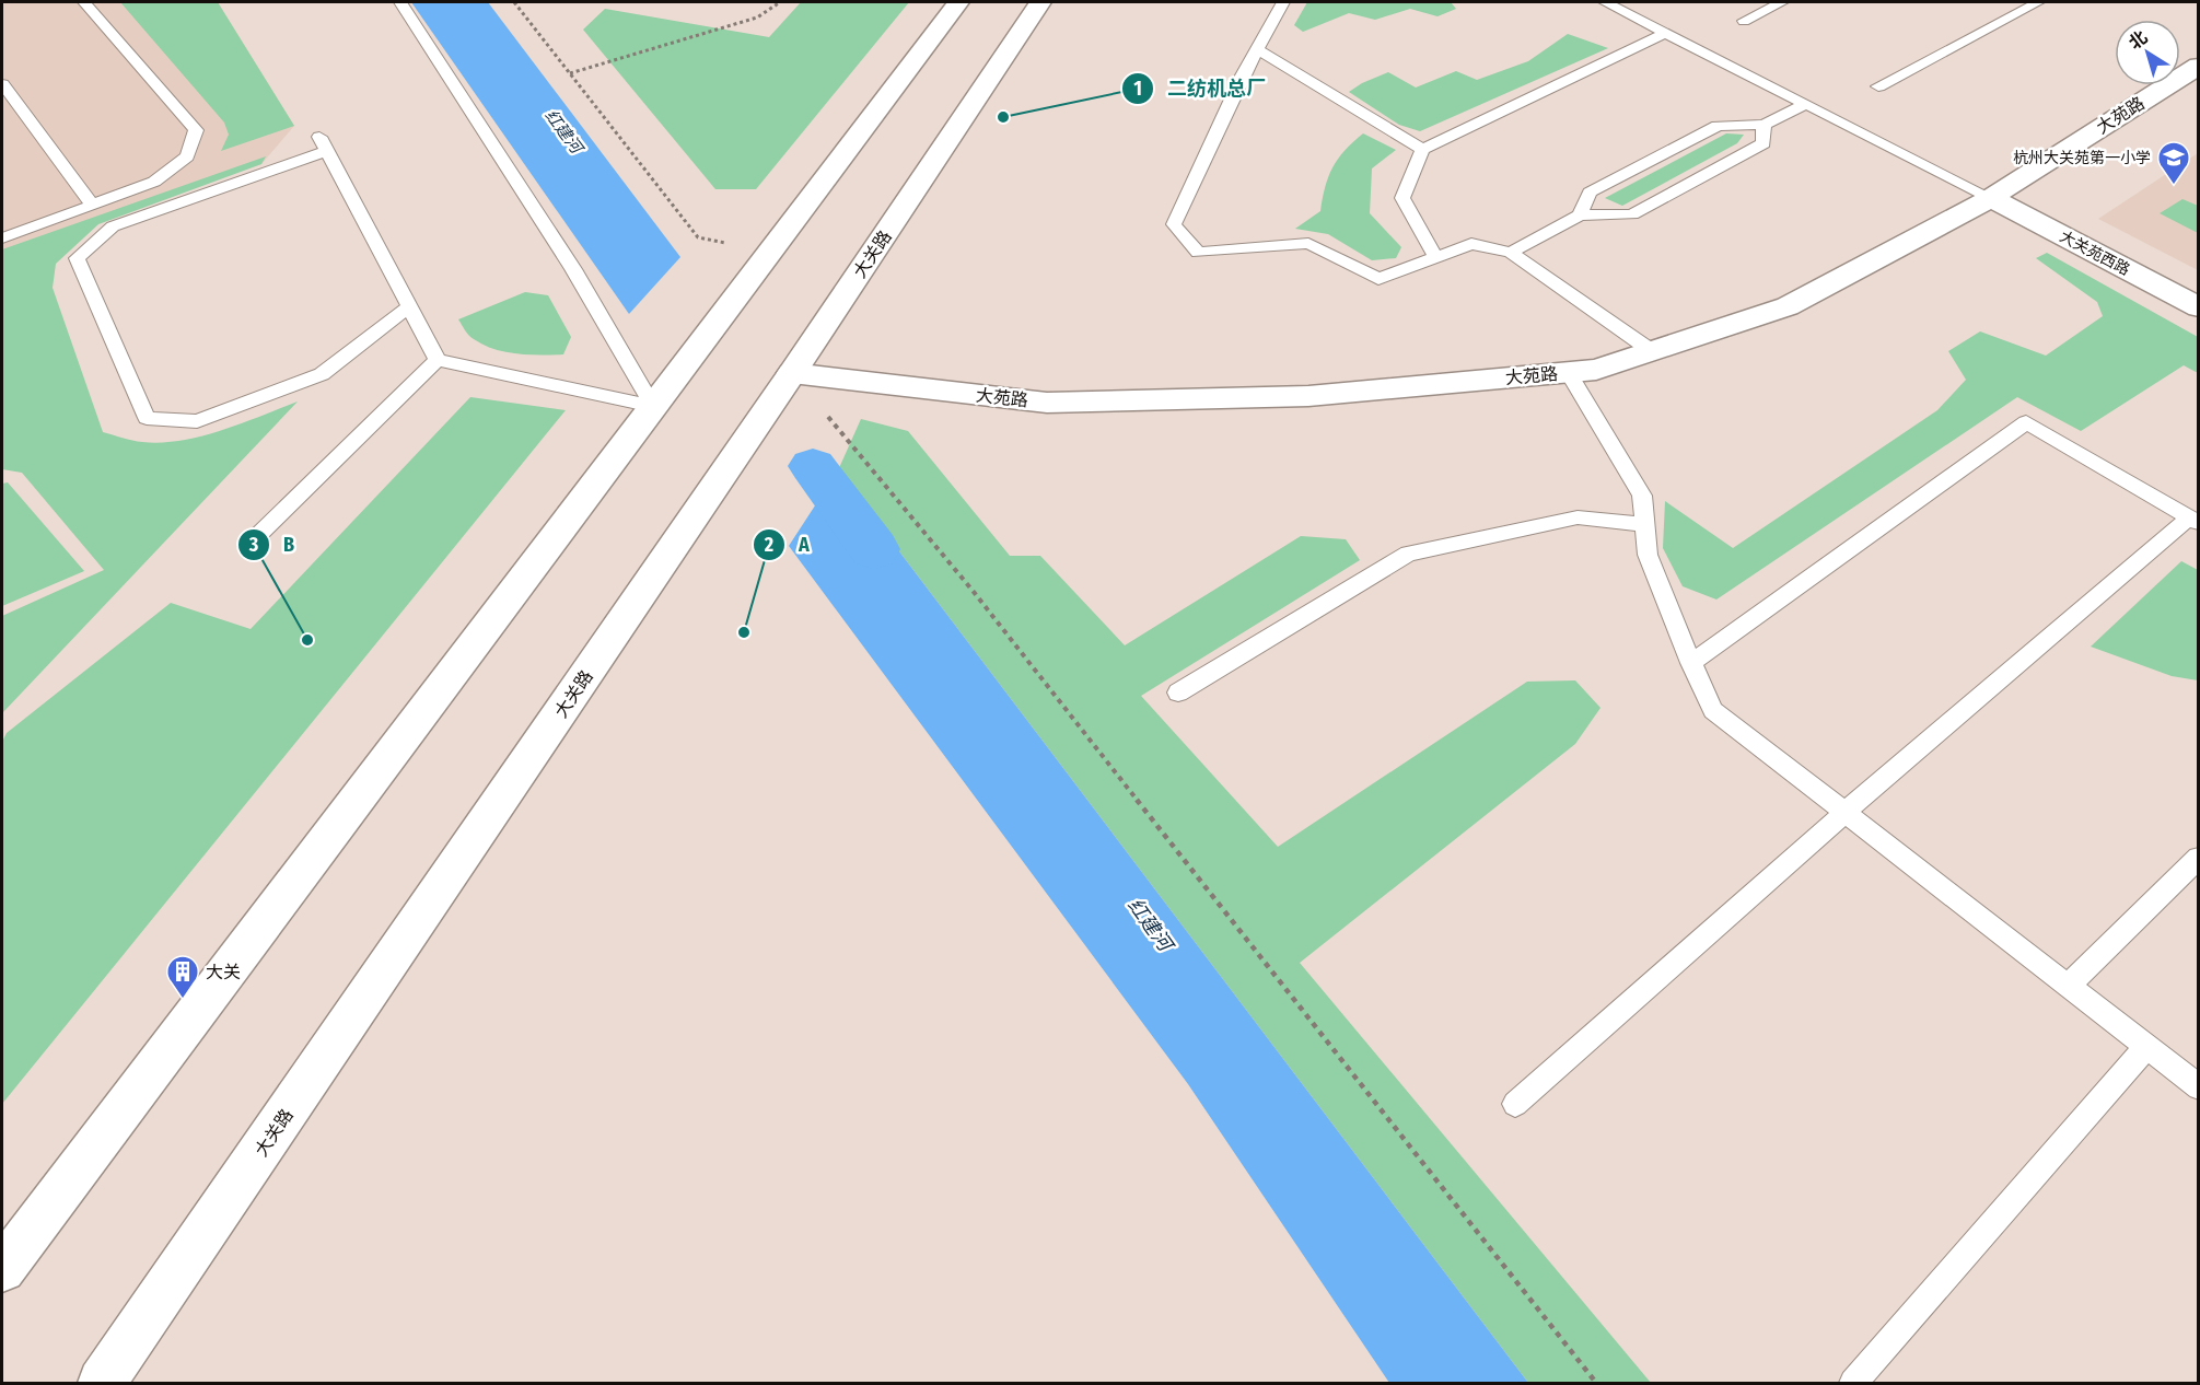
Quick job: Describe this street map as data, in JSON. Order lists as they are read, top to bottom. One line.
{"streets":{"main road":["大苑路","大关苑西路","大关路"]},"crossings":[["大苑路","大关苑西路"],["大苑路","大关路"]],"water":["红建河"],"places":{"other":["二纺机总厂","A","B"],"school or university":["杭州大关苑第一小学"],"building":["大关"]},"north":"top left"}
